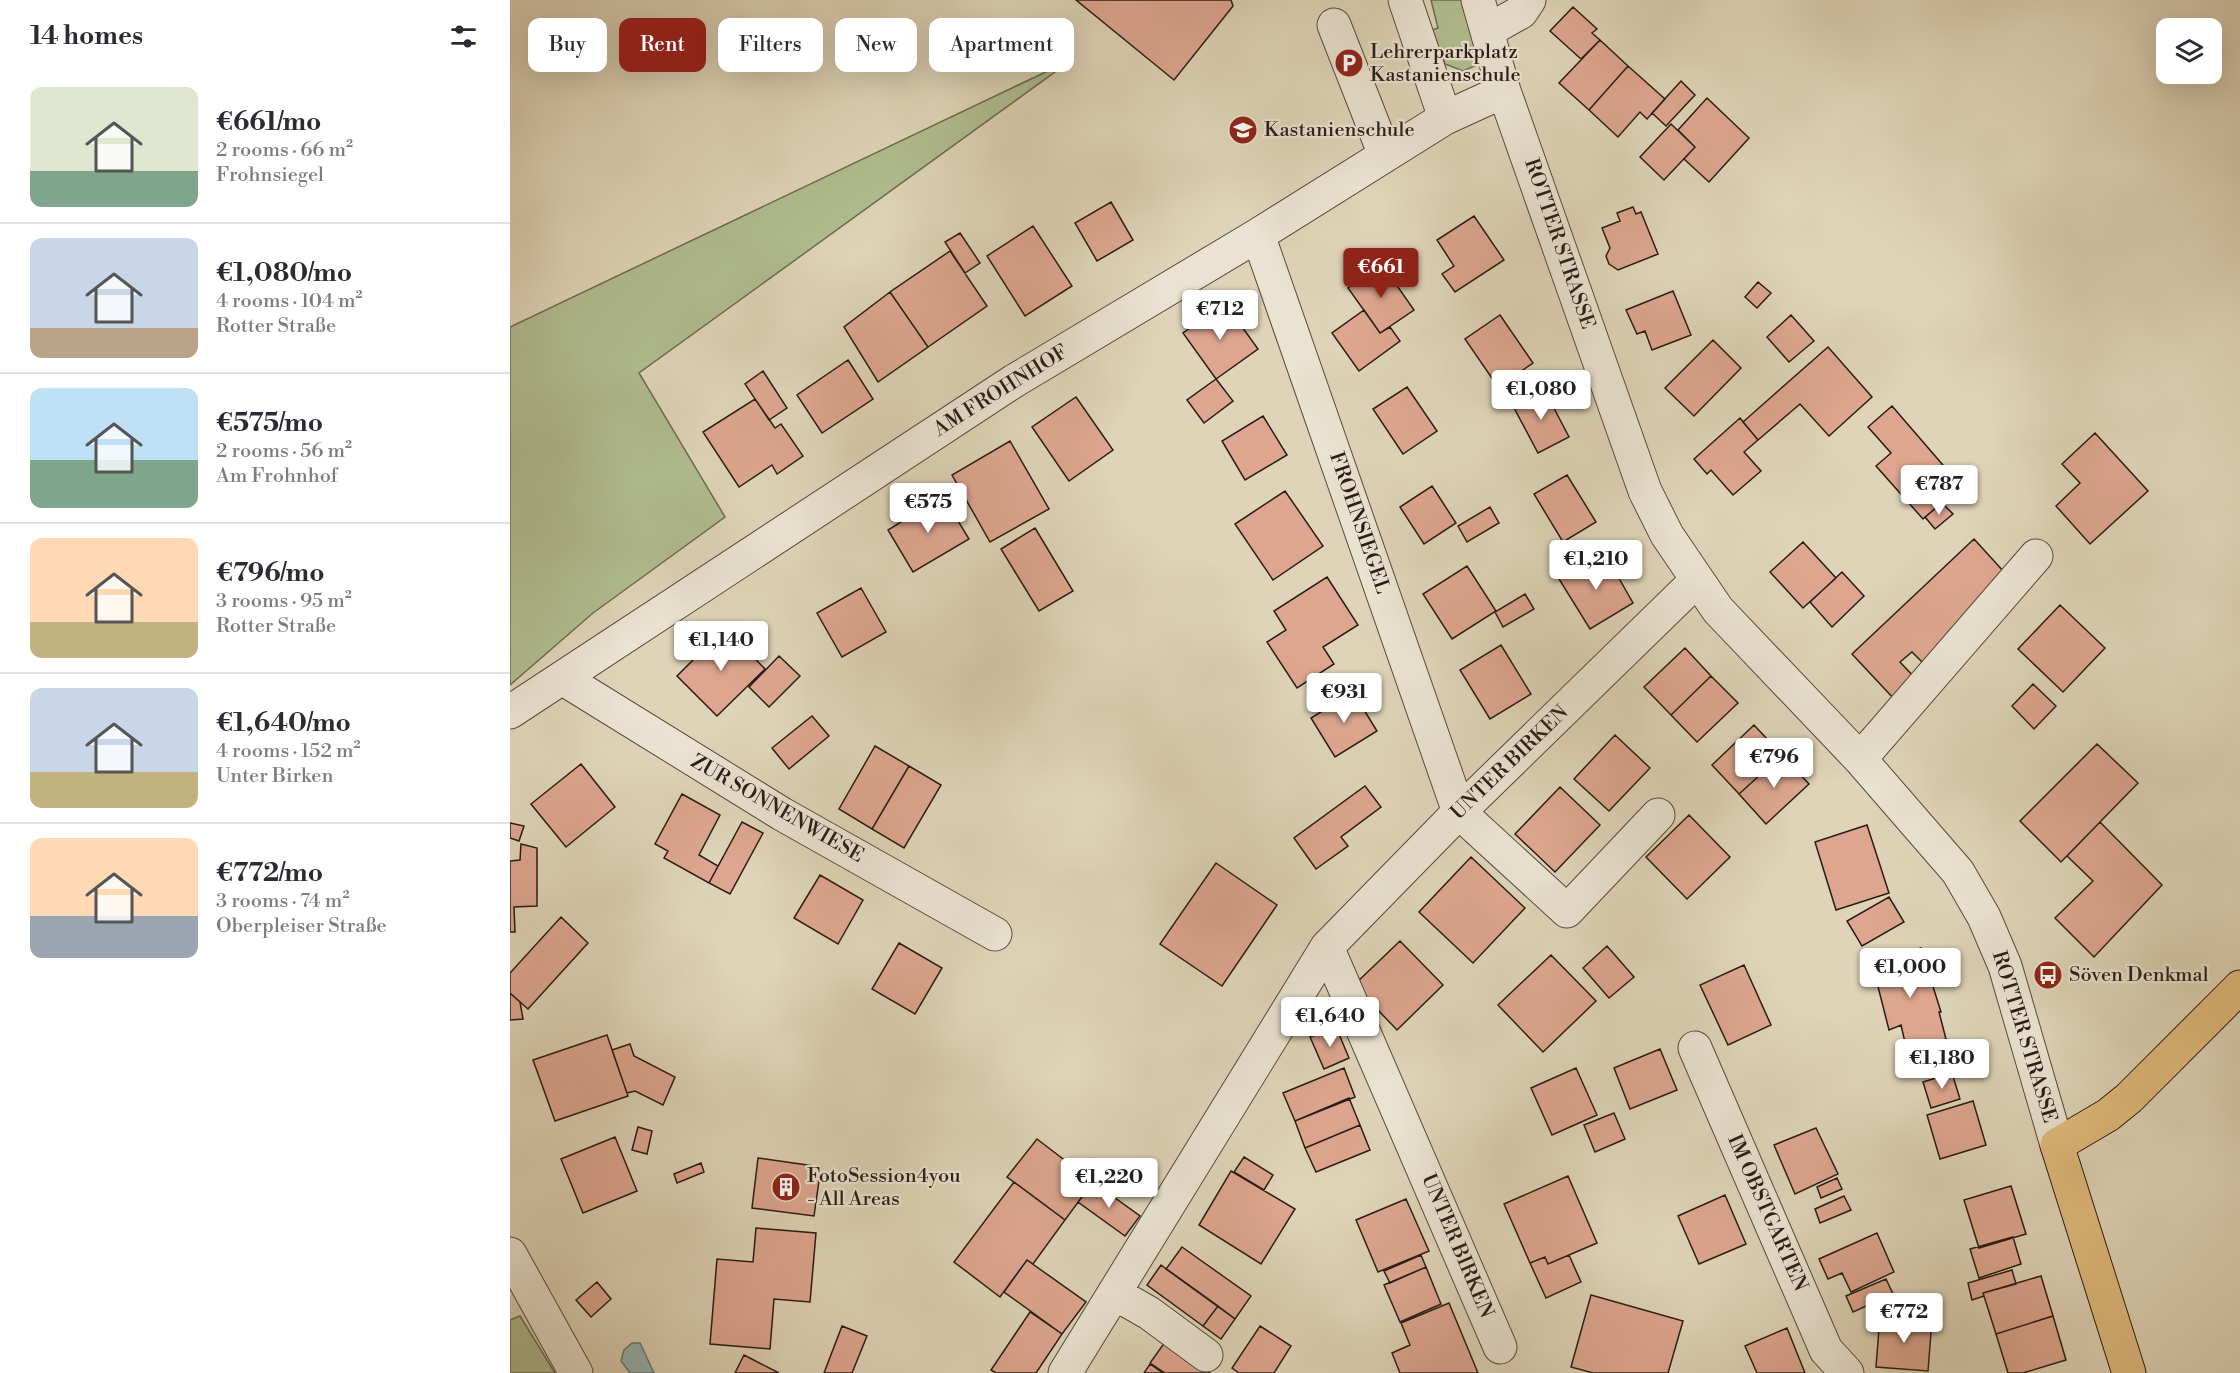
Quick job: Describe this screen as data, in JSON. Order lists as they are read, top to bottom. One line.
{"streets":{"street":["ROTTER STRASSE","AM FROHNHOF","FROHNSIEGEL","UNTER BIRKEN","ZUR SONNENWIESE","IM OBSTGARTEN"]},"crossings":[["ROTTER STRASSE","AM FROHNHOF"],["ROTTER STRASSE","UNTER BIRKEN"],["AM FROHNHOF","FROHNSIEGEL"],["AM FROHNHOF","ZUR SONNENWIESE"],["FROHNSIEGEL","UNTER BIRKEN"]],"places":{"parking":["Lehrerparkplatz Kastanienschule"],"school or university":["Kastanienschule"],"bus stop":["Söven Denkmal"],"building":["FotoSession4you - All Areas"]},"page":{"heading":"14 homes","chip":["Buy","Rent","Filters","New","Apartment"],"list":[{"name":"€661/mo","note":"2 rooms · 66 m² · Frohnsiegel"},{"name":"€1,080/mo","note":"4 rooms · 104 m² · Rotter Straße"},{"name":"€575/mo","note":"2 rooms · 56 m² · Am Frohnhof"},{"name":"€796/mo","note":"3 rooms · 95 m² · Rotter Straße"},{"name":"€1,640/mo","note":"4 rooms · 152 m² · Unter Birken"},{"name":"€772/mo","note":"3 rooms · 74 m² · Oberpleiser Straße"}],"price":["€661","€712","€1,080","€787","€575","€1,210","€1,140","€931","€796","€1,000","€1,640","€1,180","€1,220","€772"]}}
